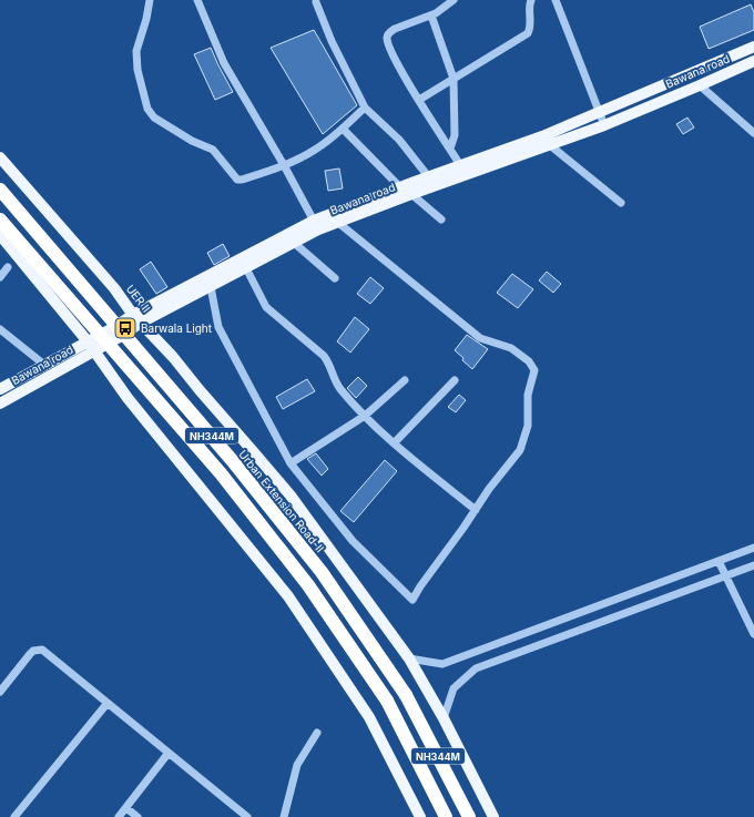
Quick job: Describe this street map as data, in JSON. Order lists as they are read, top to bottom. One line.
{"streets":{"highway":["NH344M","Urban Extension Road-II"],"main road":["Bawana road","UER II"]},"crossings":[["Bawana road","UER II"]],"places":{"bus stop":["Barwala Light"]}}
